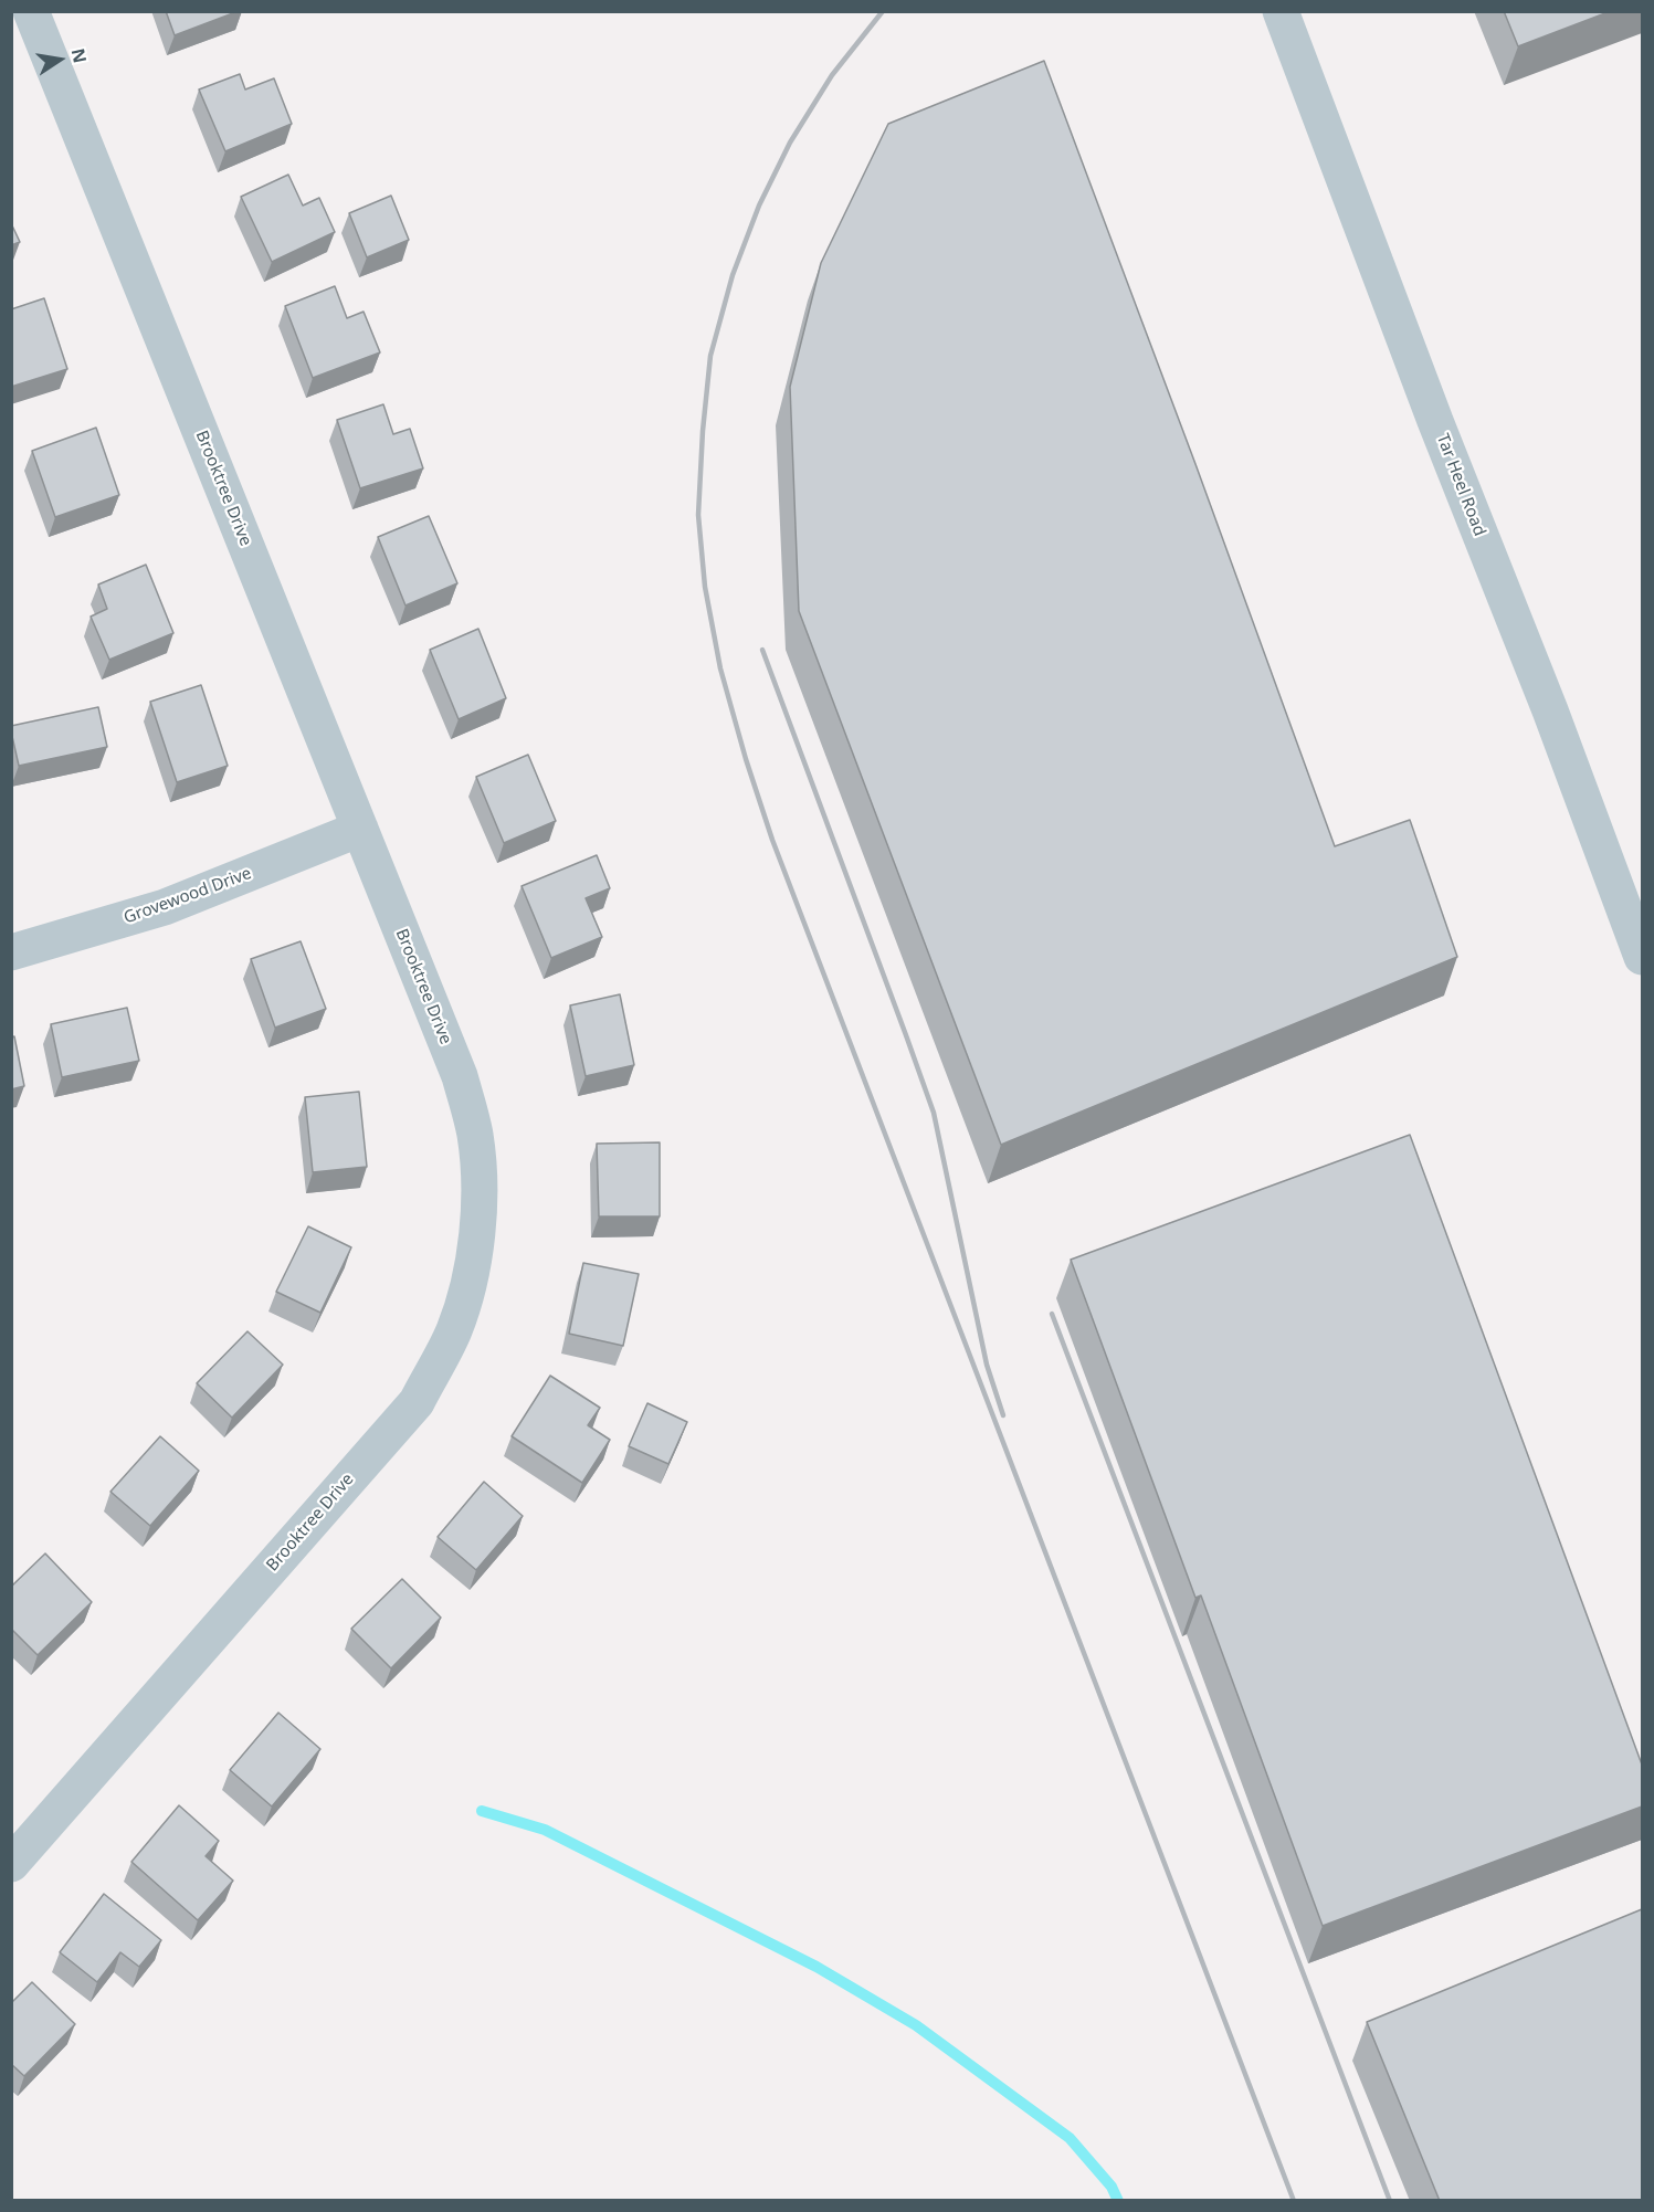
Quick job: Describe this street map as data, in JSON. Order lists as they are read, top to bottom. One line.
{"streets":{"street":["Tar Heel Road","Brooktree Drive","Grovewood Drive"]},"crossings":[["Brooktree Drive","Grovewood Drive"]],"north":"right"}
